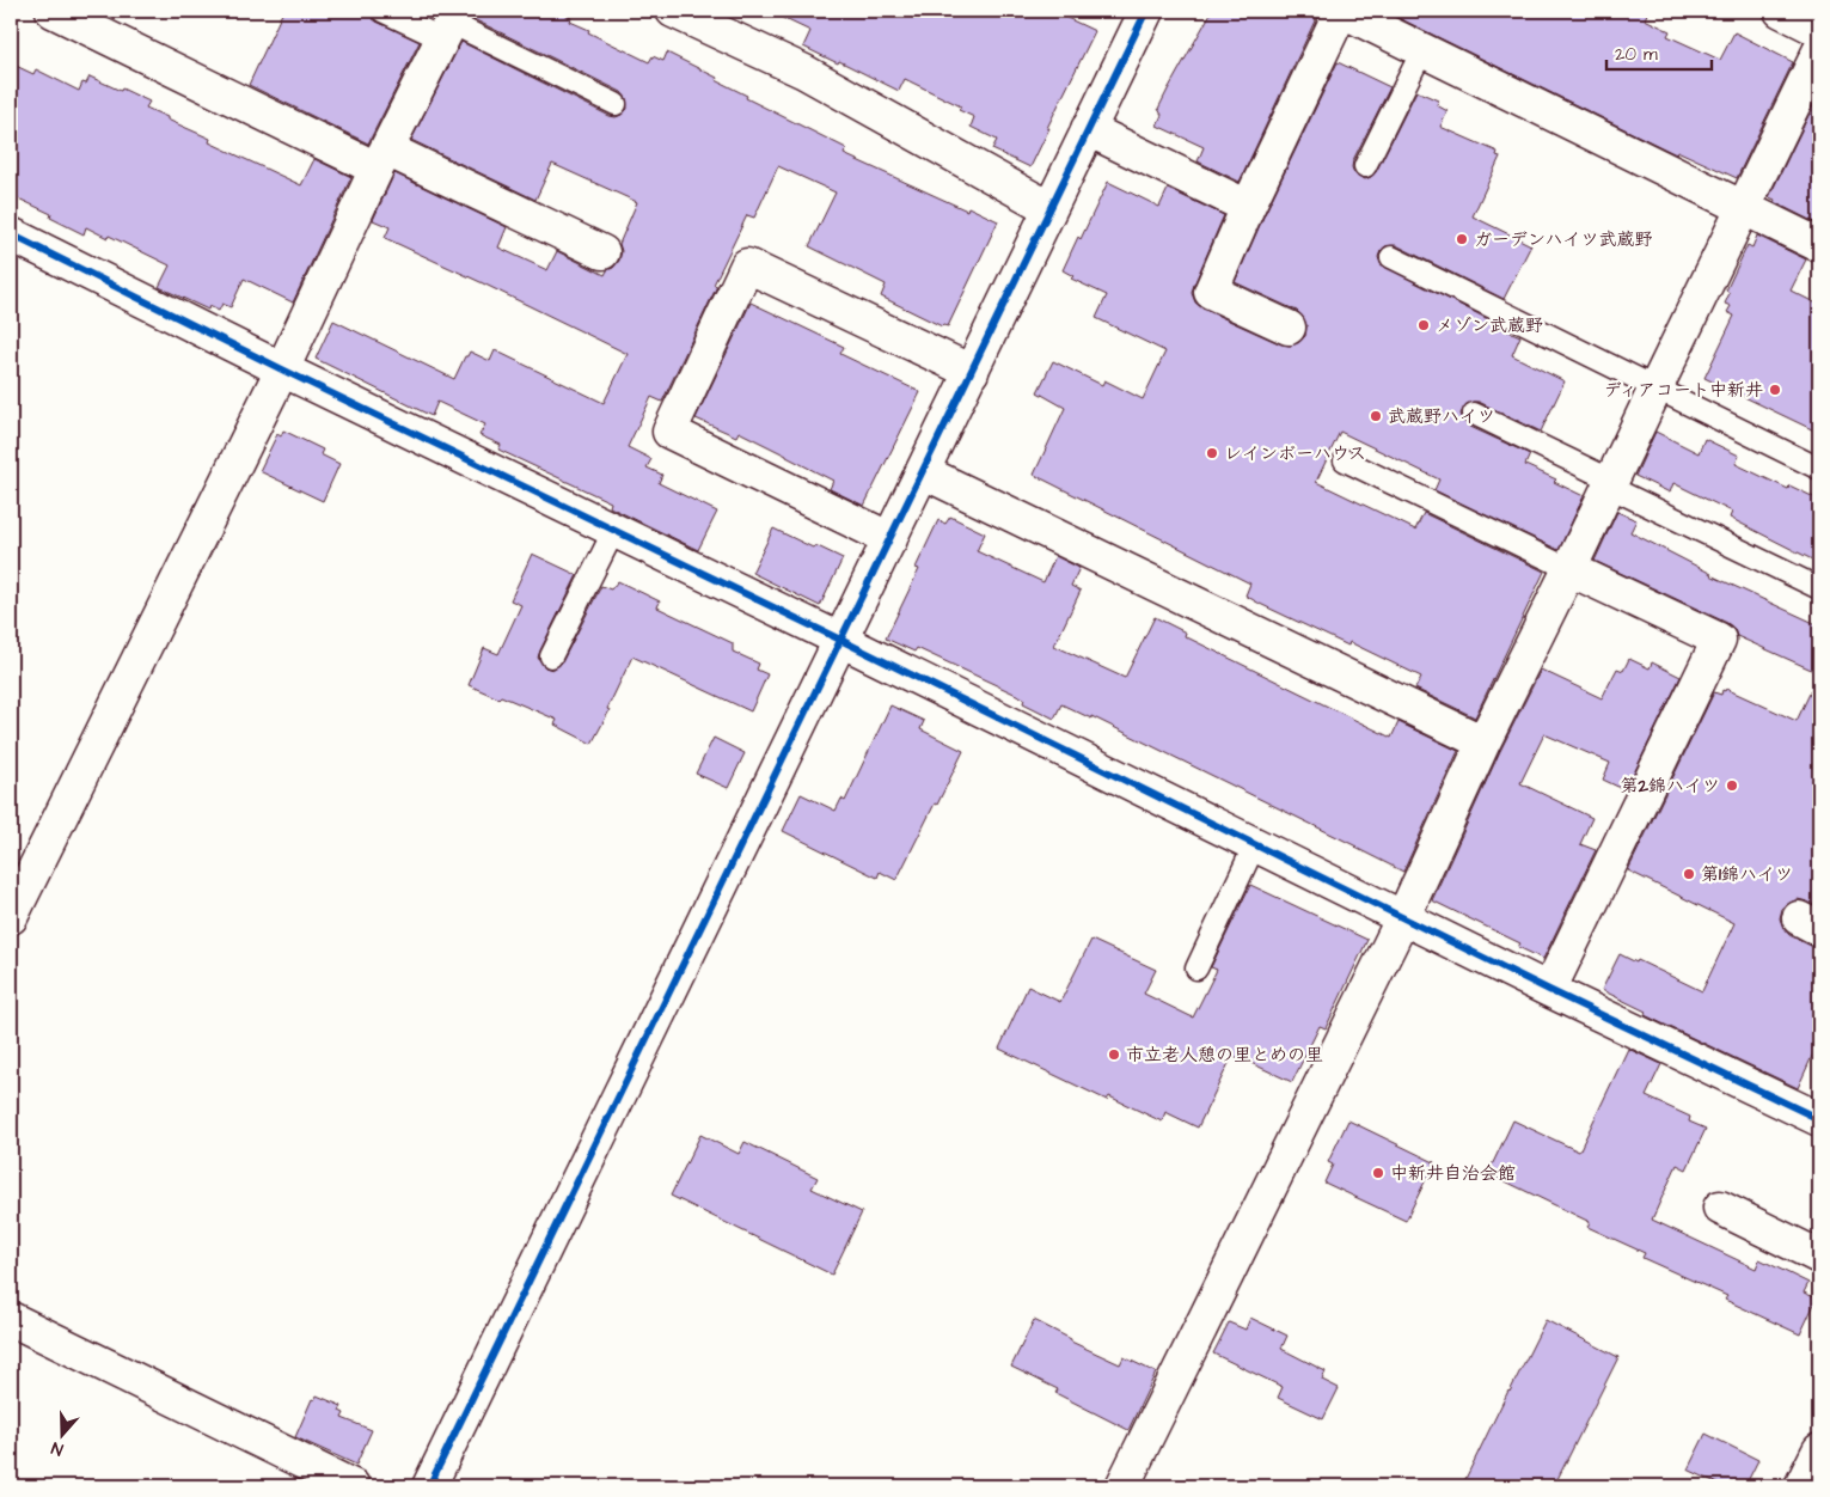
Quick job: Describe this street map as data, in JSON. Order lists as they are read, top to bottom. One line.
{"places":["ガーデンハイツ武蔵野","メゾン武蔵野","ディアコート中新井","武蔵野ハイツ","レインボーハウス","第2錦ハイツ","第1錦ハイツ","市立老人憩の里とめの里","中新井自治会館"],"scale_bar":"20 m","north":"bottom"}
